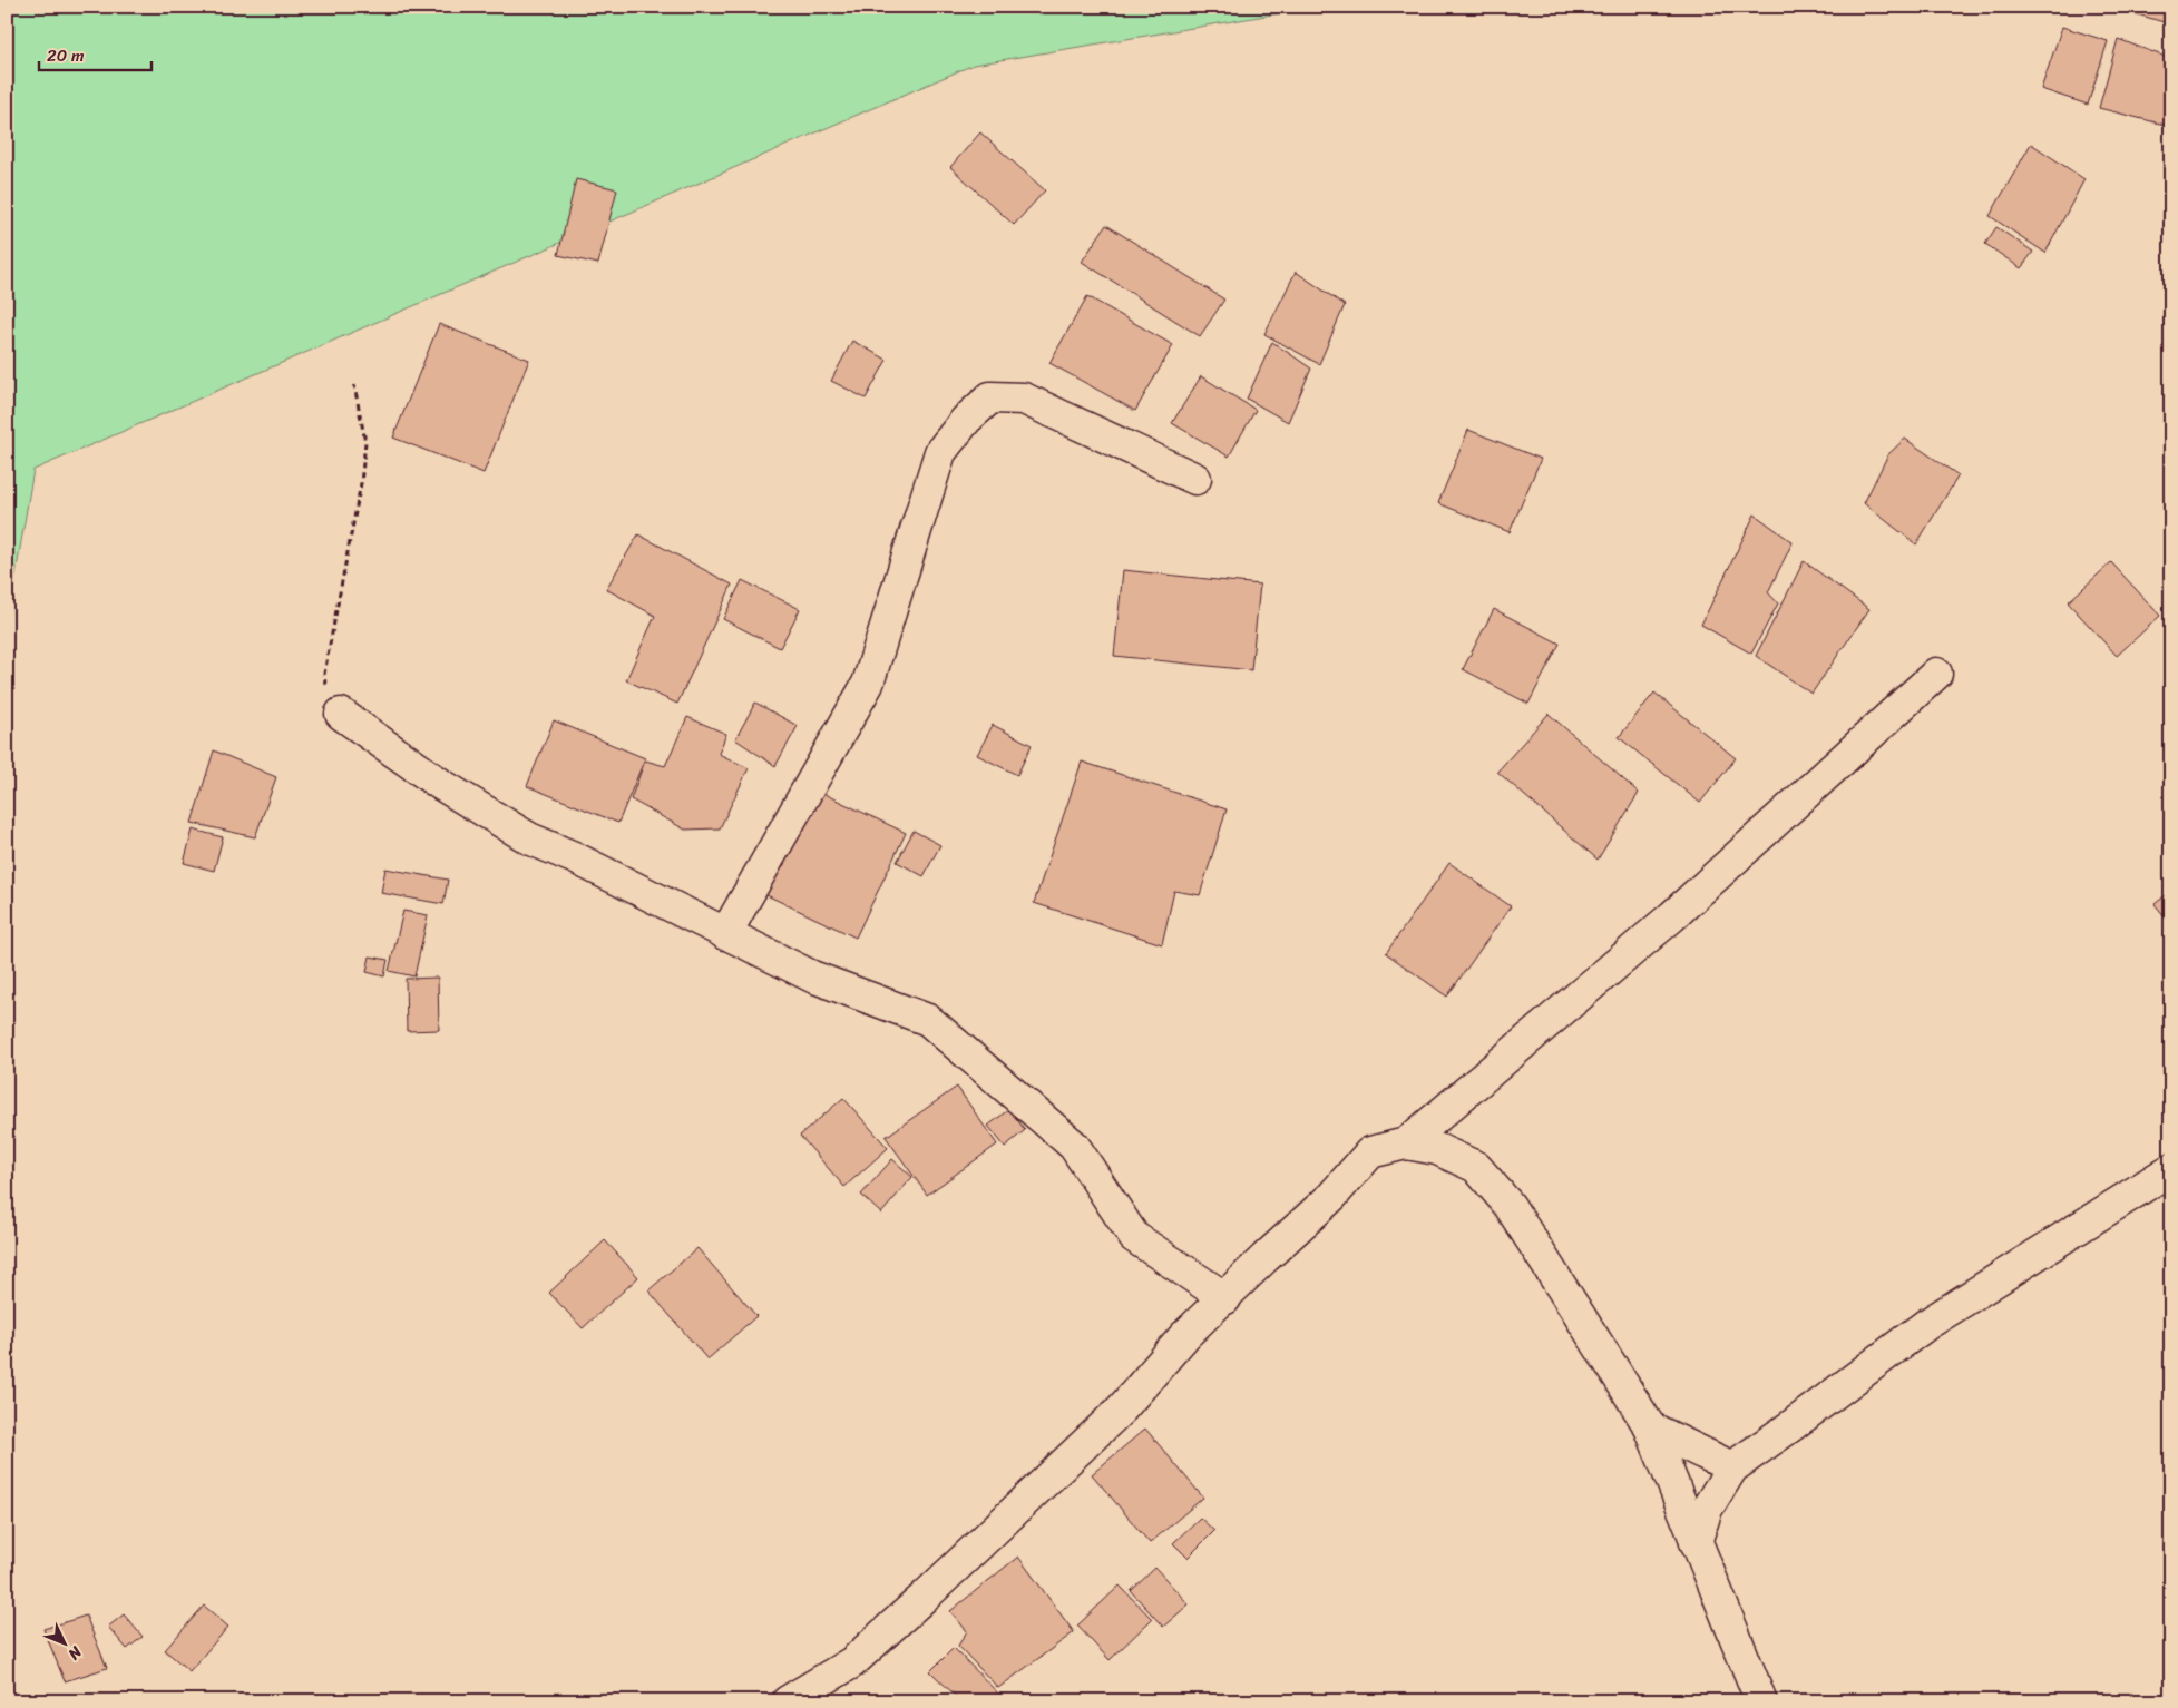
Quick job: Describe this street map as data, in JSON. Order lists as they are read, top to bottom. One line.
{"scale_bar":"20 m","north":"bottom right"}
